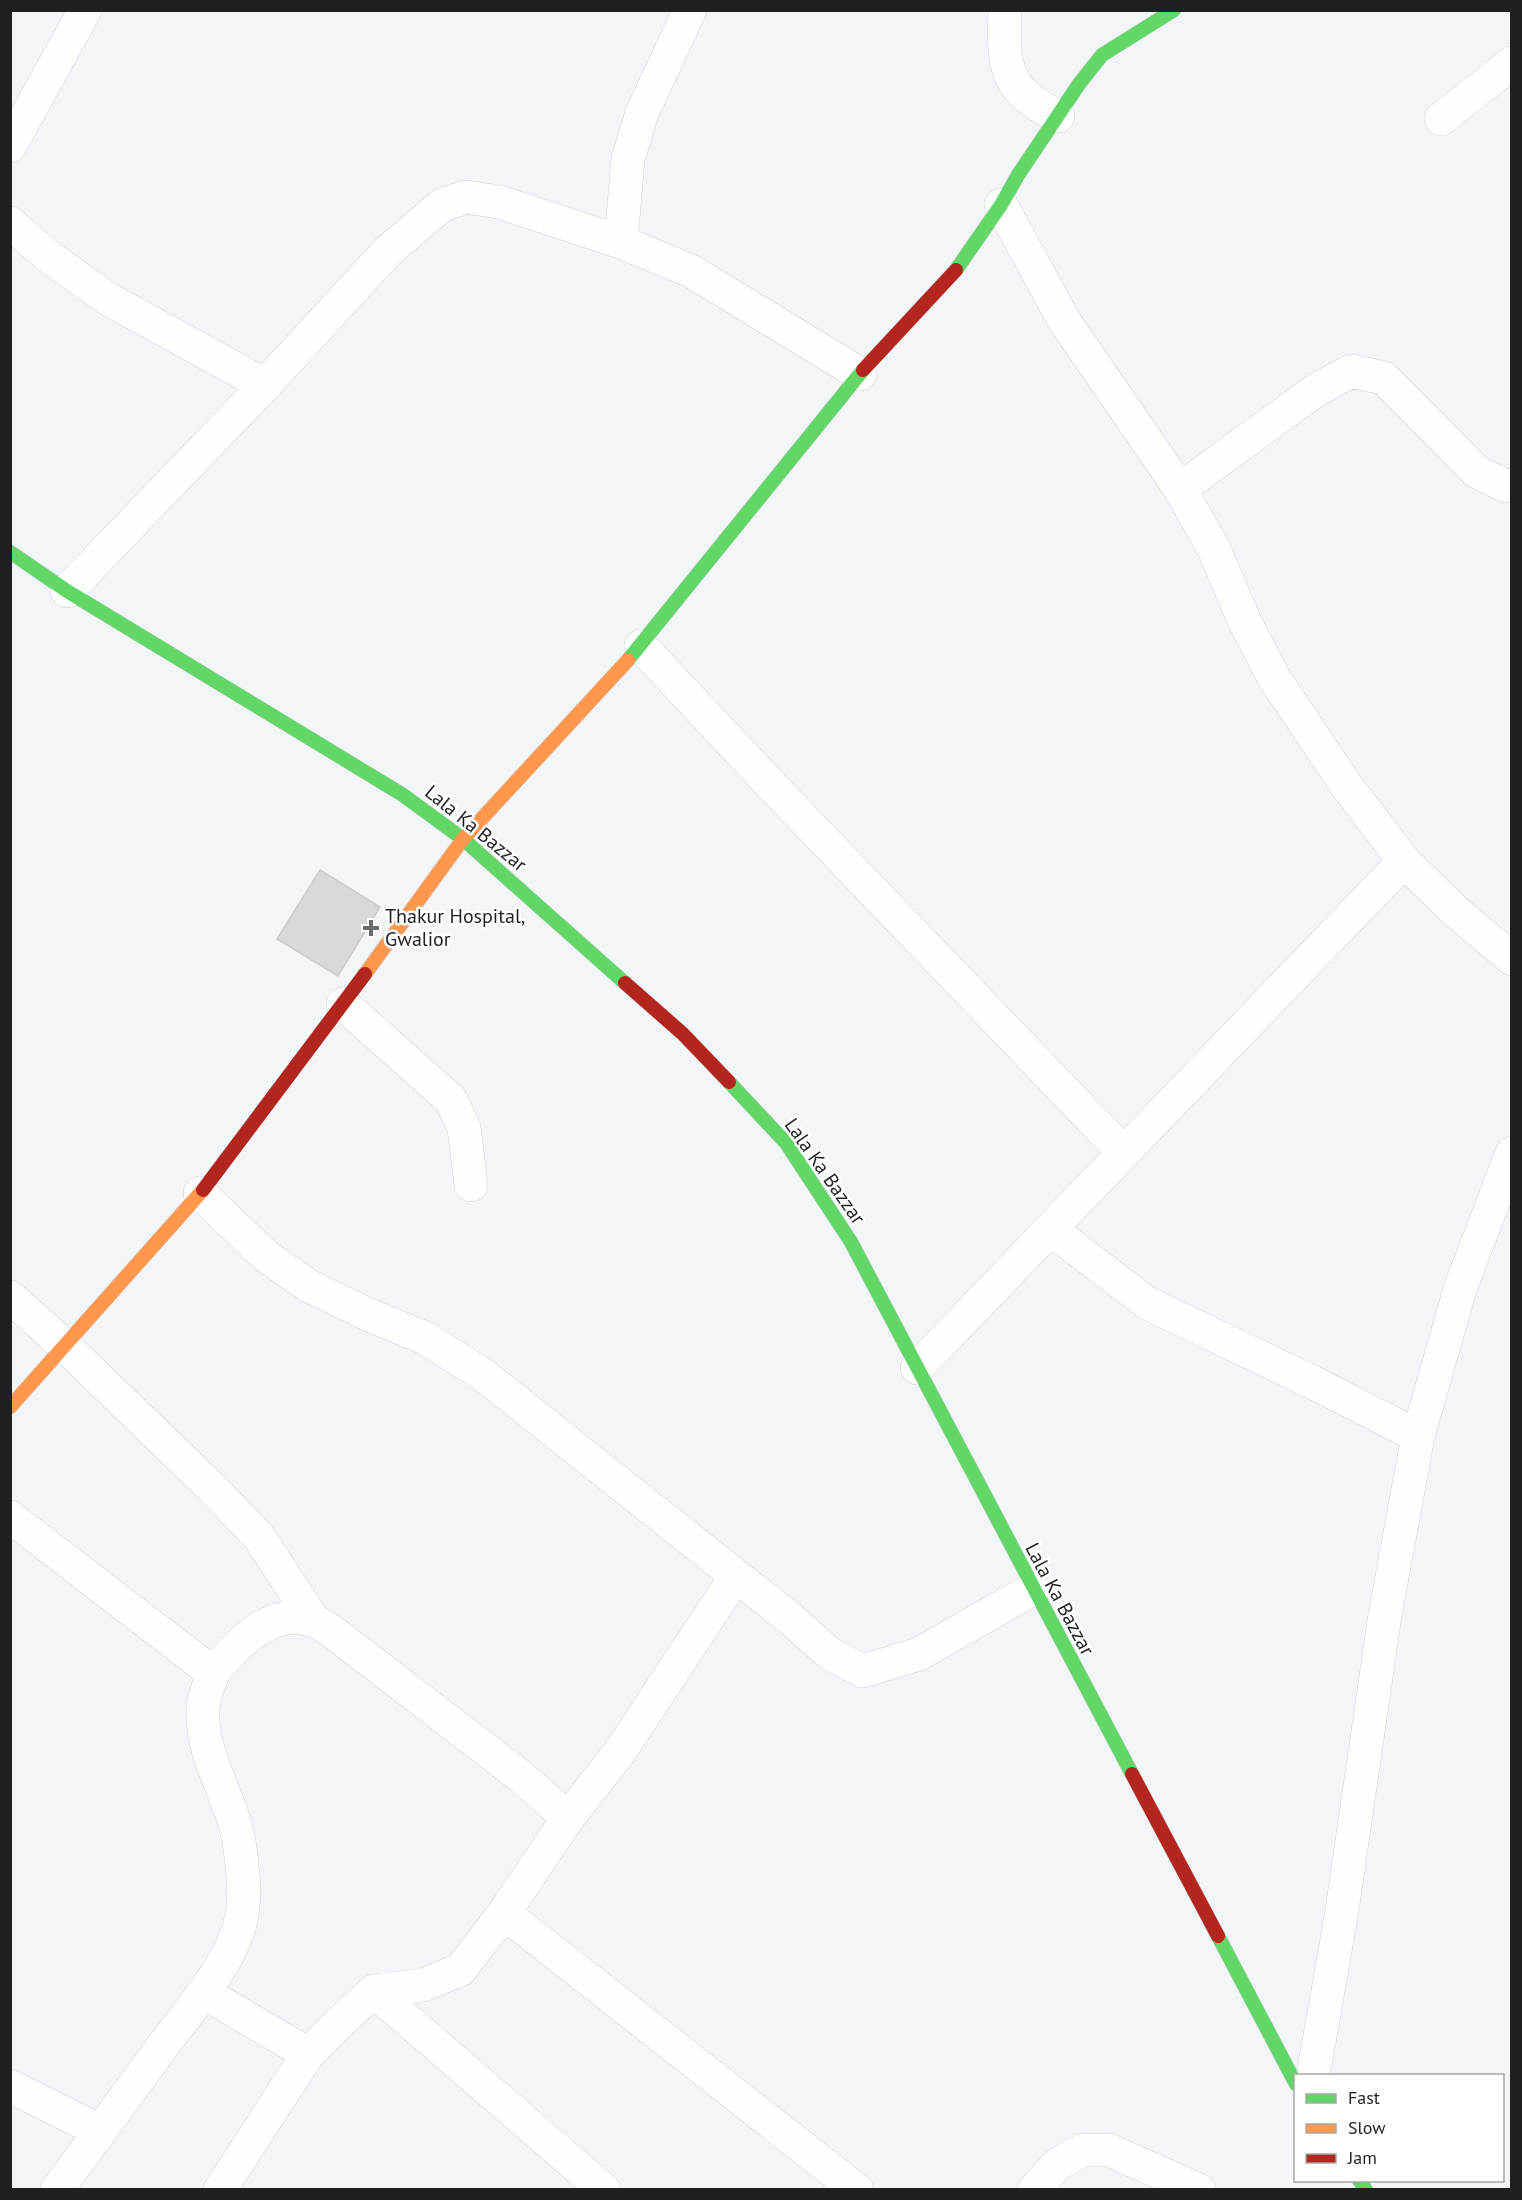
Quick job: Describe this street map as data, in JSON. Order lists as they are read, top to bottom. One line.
{"streets":{"street":["Lala Ka Bazzar"]},"places":{"health":["Thakur Hospital, Gwalior"]},"legend":["Fast","Slow","Jam"]}
